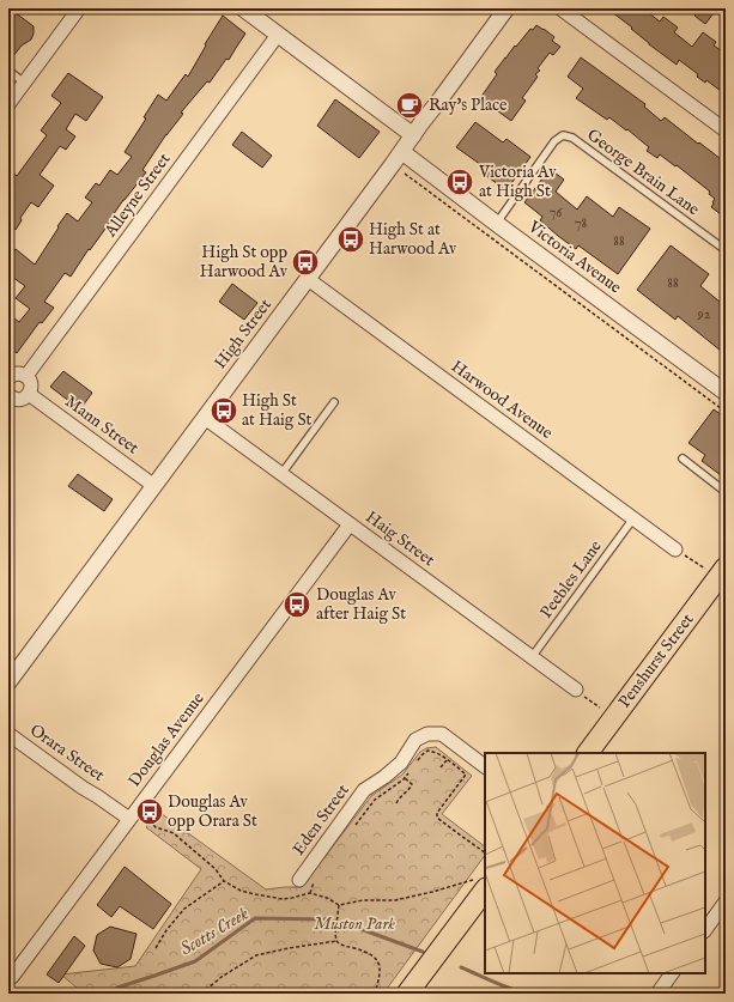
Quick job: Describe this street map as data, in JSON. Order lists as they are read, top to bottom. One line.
{"streets":{"main road":["Penshurst Street"],"street":["Alleyne Street","Victoria Avenue","High Street","Harwood Avenue","Mann Street","Haig Street","Douglas Avenue","Orara Street","Eden Street"],"lane":["George Brain Lane","Peebles Lane"]},"crossings":[["George Brain Lane","Victoria Avenue"],["Victoria Avenue","High Street"],["High Street","Harwood Avenue"],["High Street","Mann Street"],["High Street","Haig Street"],["Harwood Avenue","Peebles Lane"],["Haig Street","Peebles Lane"],["Haig Street","Douglas Avenue"],["Douglas Avenue","Orara Street"]],"water":["Scotts Creek"],"parks":["Muston Park"],"places":{"cafe":["Ray's Place"],"bus stop":["Victoria Av at High St","High St at Harwood Av","High St opp Harwood Av","High St at Haig St","Douglas Av after Haig St","Douglas Av opp Orara St"]},"house_numbers":["76","78","88","88","92"]}
